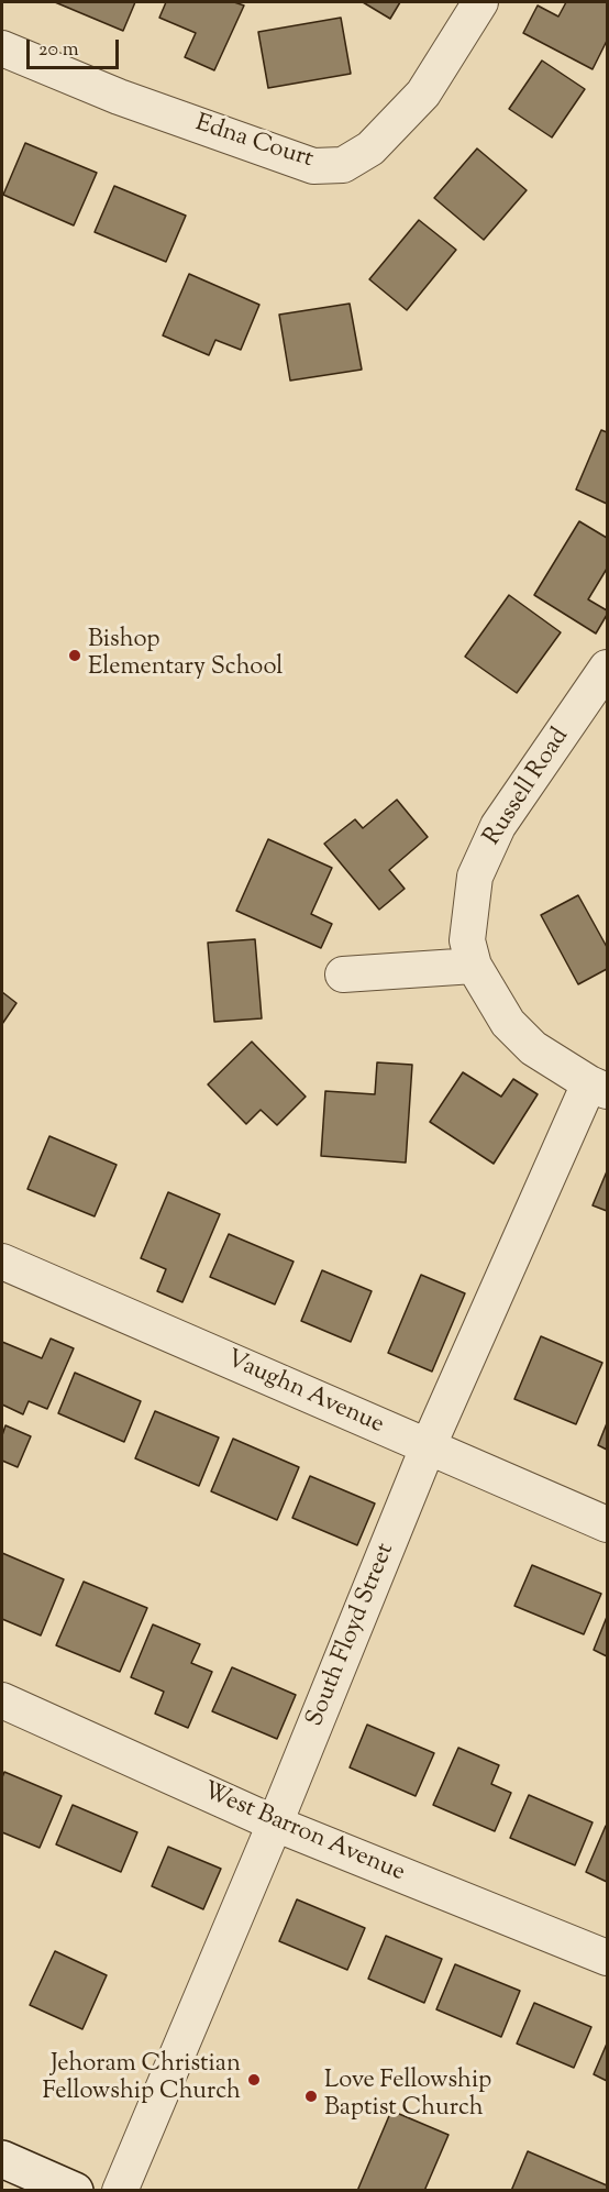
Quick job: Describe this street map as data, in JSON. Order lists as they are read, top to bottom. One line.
{"streets":{"street":["Edna Court","Russell Road","Vaughn Avenue","South Floyd Street","West Barron Avenue"]},"crossings":[["Russell Road","South Floyd Street"],["Vaughn Avenue","South Floyd Street"],["South Floyd Street","West Barron Avenue"]],"places":["Bishop Elementary School","Jehoram Christian Fellowship Church","Love Fellowship Baptist Church"],"scale_bar":"20 m"}
